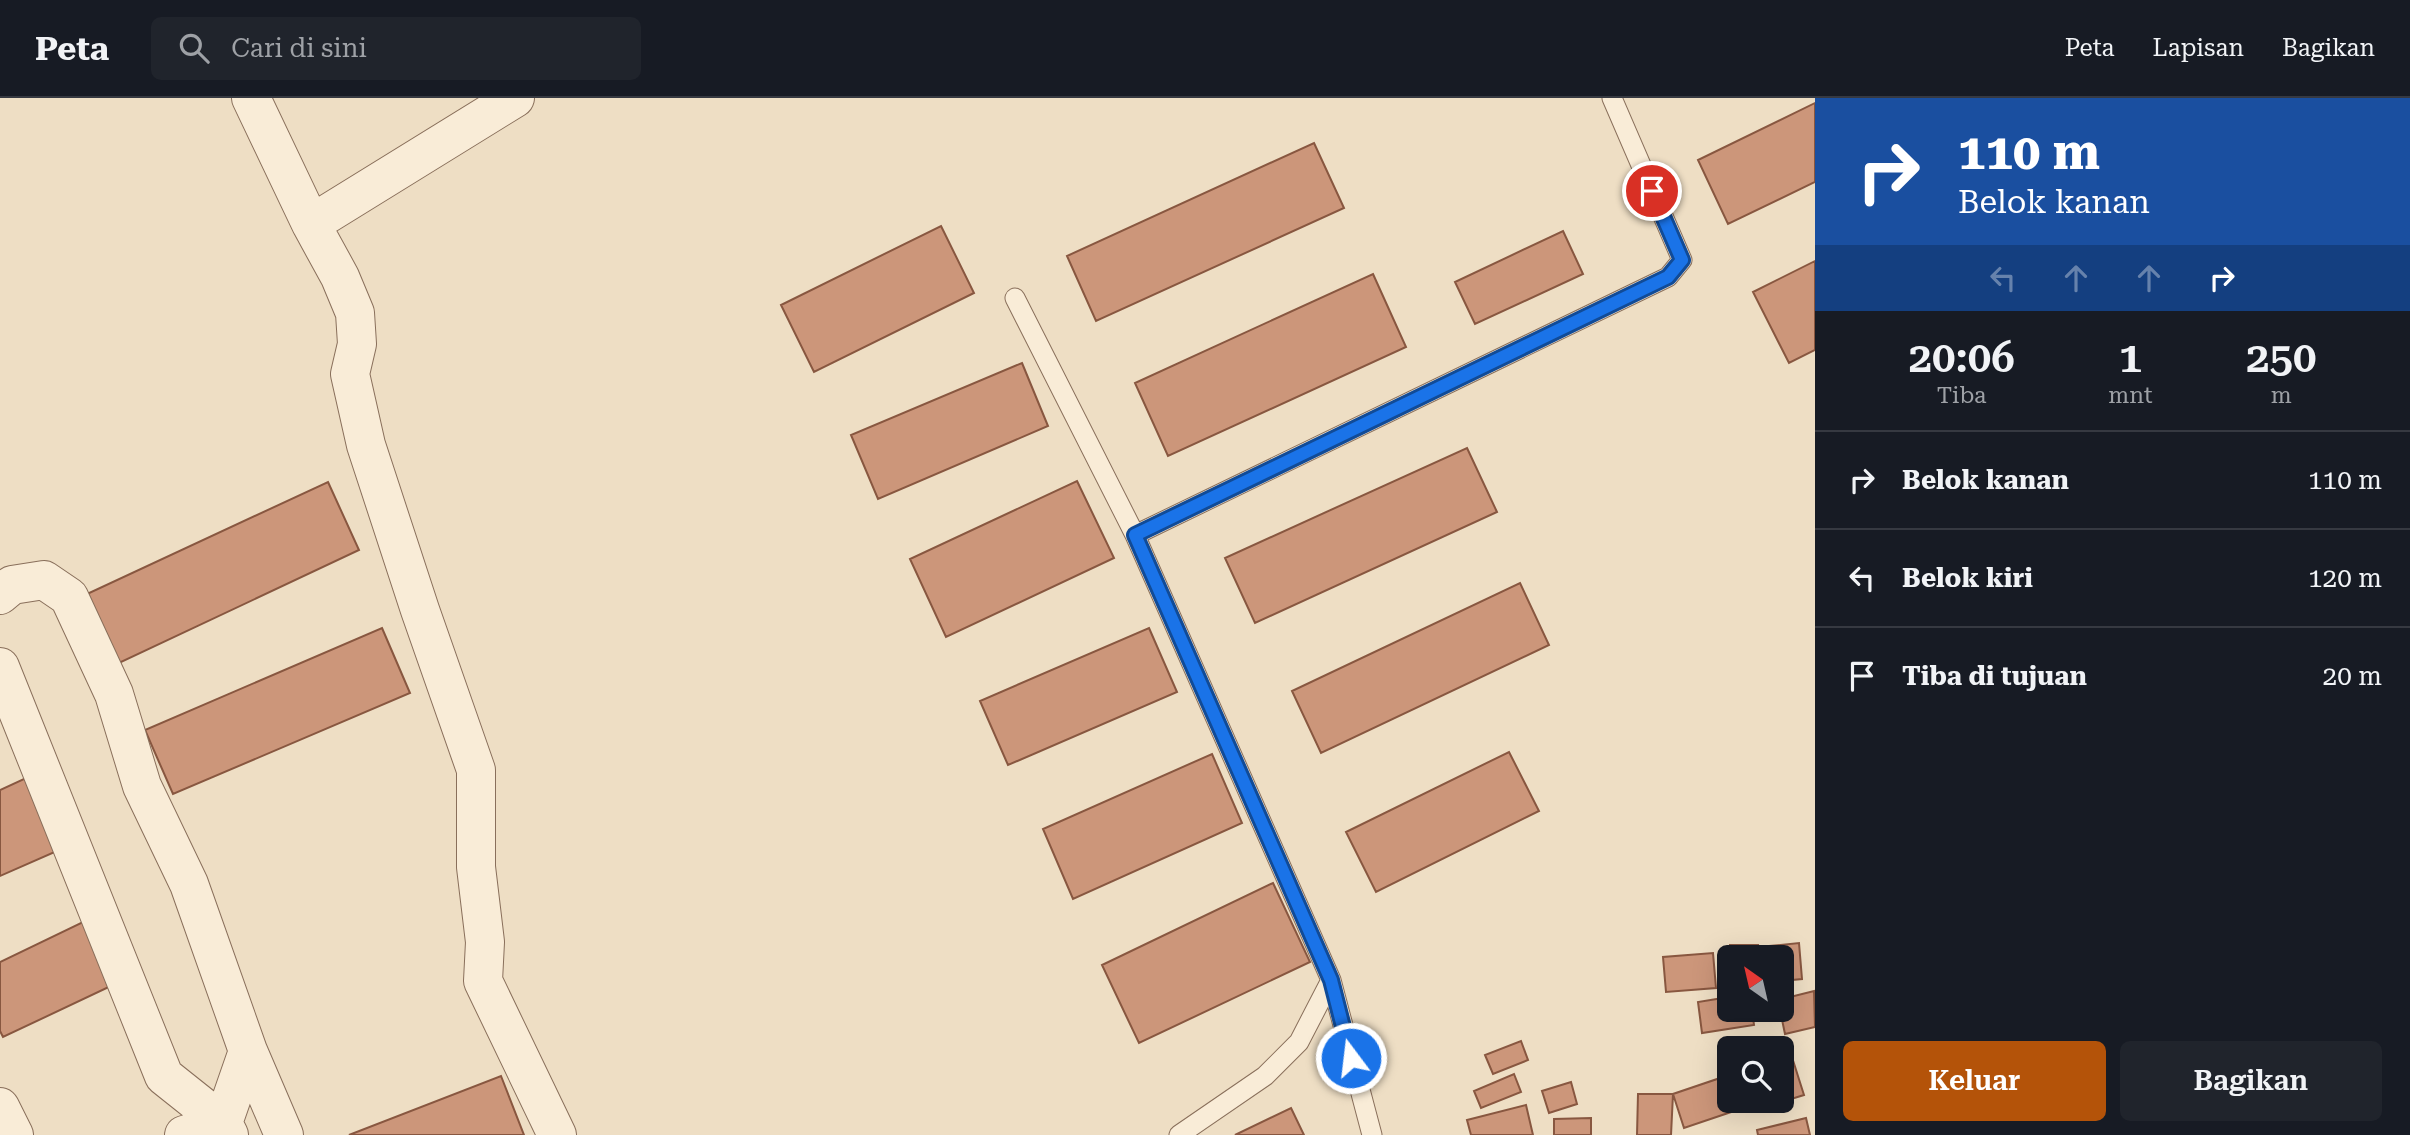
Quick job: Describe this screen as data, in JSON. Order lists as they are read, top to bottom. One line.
{"north":"top left","page":{"header":"Peta","search":"Cari di sini","nav":["Peta","Lapisan","Bagikan"],"turn":["110 m","Belok kanan"],"eta":["20:06","Tiba","1","mnt","250","m"],"list":[{"name":"Belok kanan","value":"110 m"},{"name":"Belok kiri","value":"120 m"},{"name":"Tiba di tujuan","value":"20 m"}],"buttons":["Keluar","Bagikan"]}}
